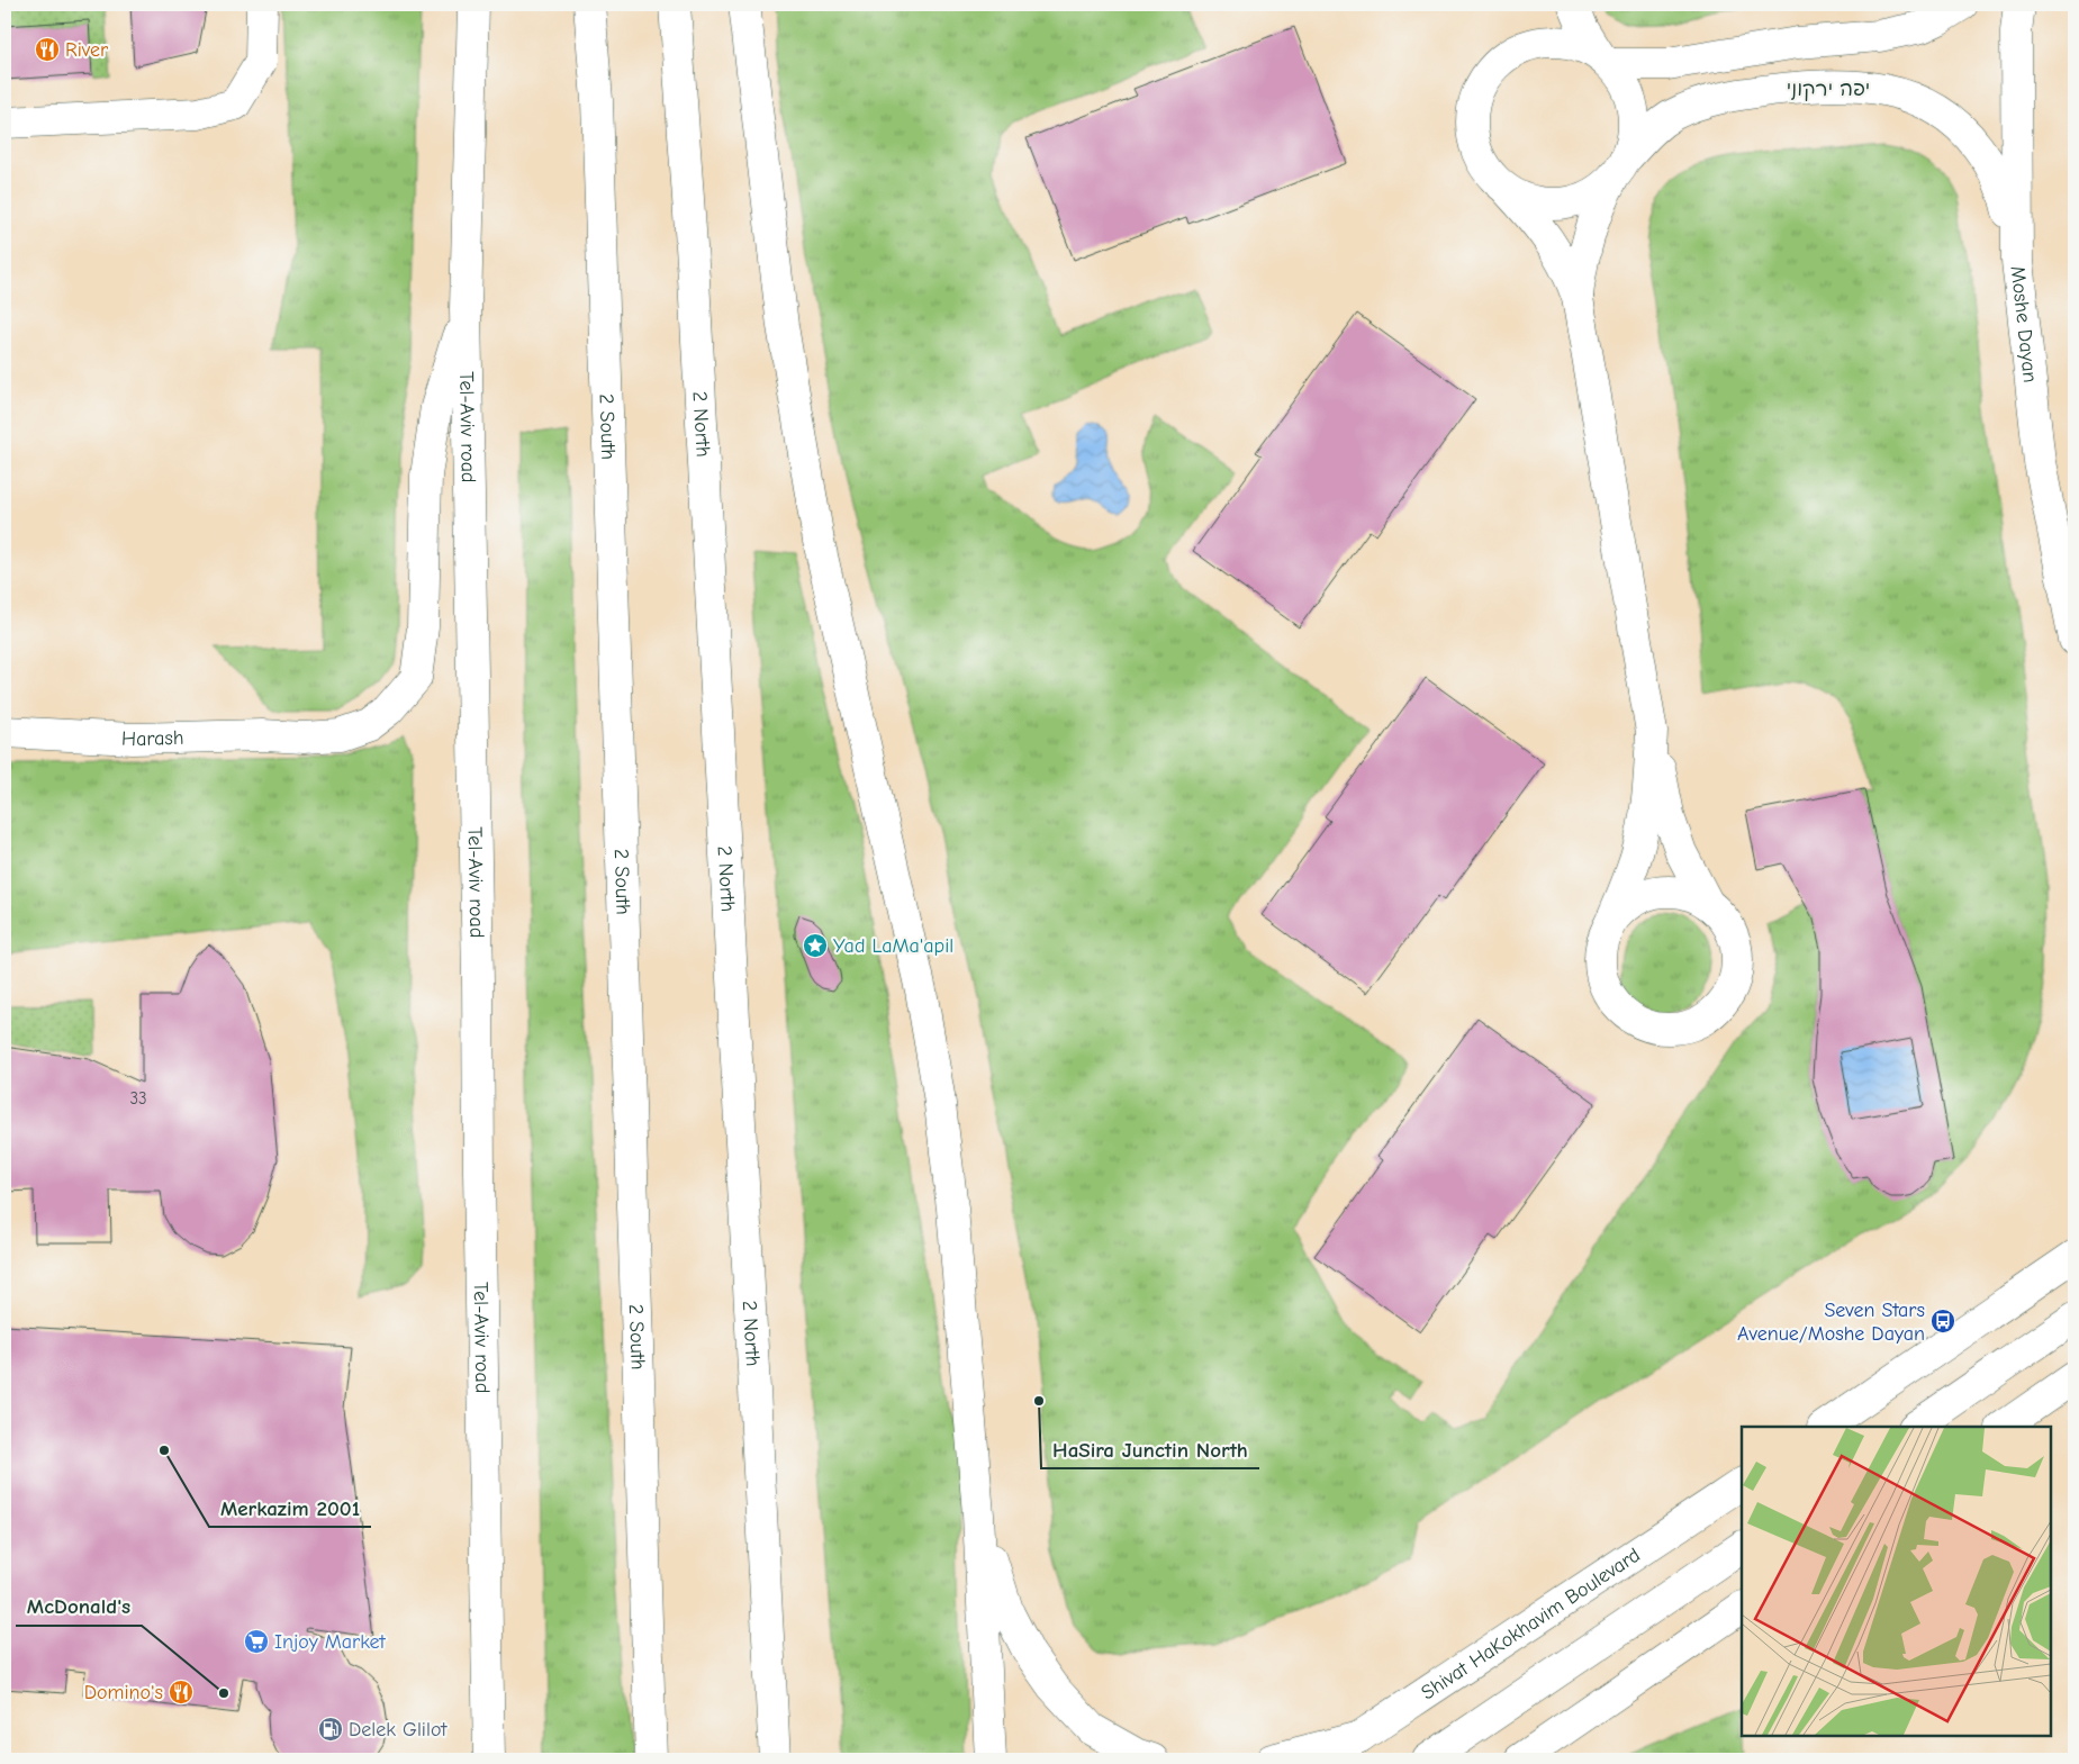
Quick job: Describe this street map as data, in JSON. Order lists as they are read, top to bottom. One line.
{"streets":{"main road":["יפה ירקוני","Moshe Dayan","2 North","Tel-Aviv road","2 South","Harash","Shivat HaKokhavim Boulevard"]},"crossings":[["יפה ירקוני","Moshe Dayan"],["Tel-Aviv road","Harash"]],"places":{"restaurant":["River","Domino's"],"place":["Yad LaMa'apil"],"bus stop":["Seven Stars Avenue/Moshe Dayan"],"other":["HaSira Junctin North","Merkazim 2001","McDonald's"],"supermarket":["Injoy Market"],"fuel station":["Delek Glilot"]},"house_numbers":["33"]}
